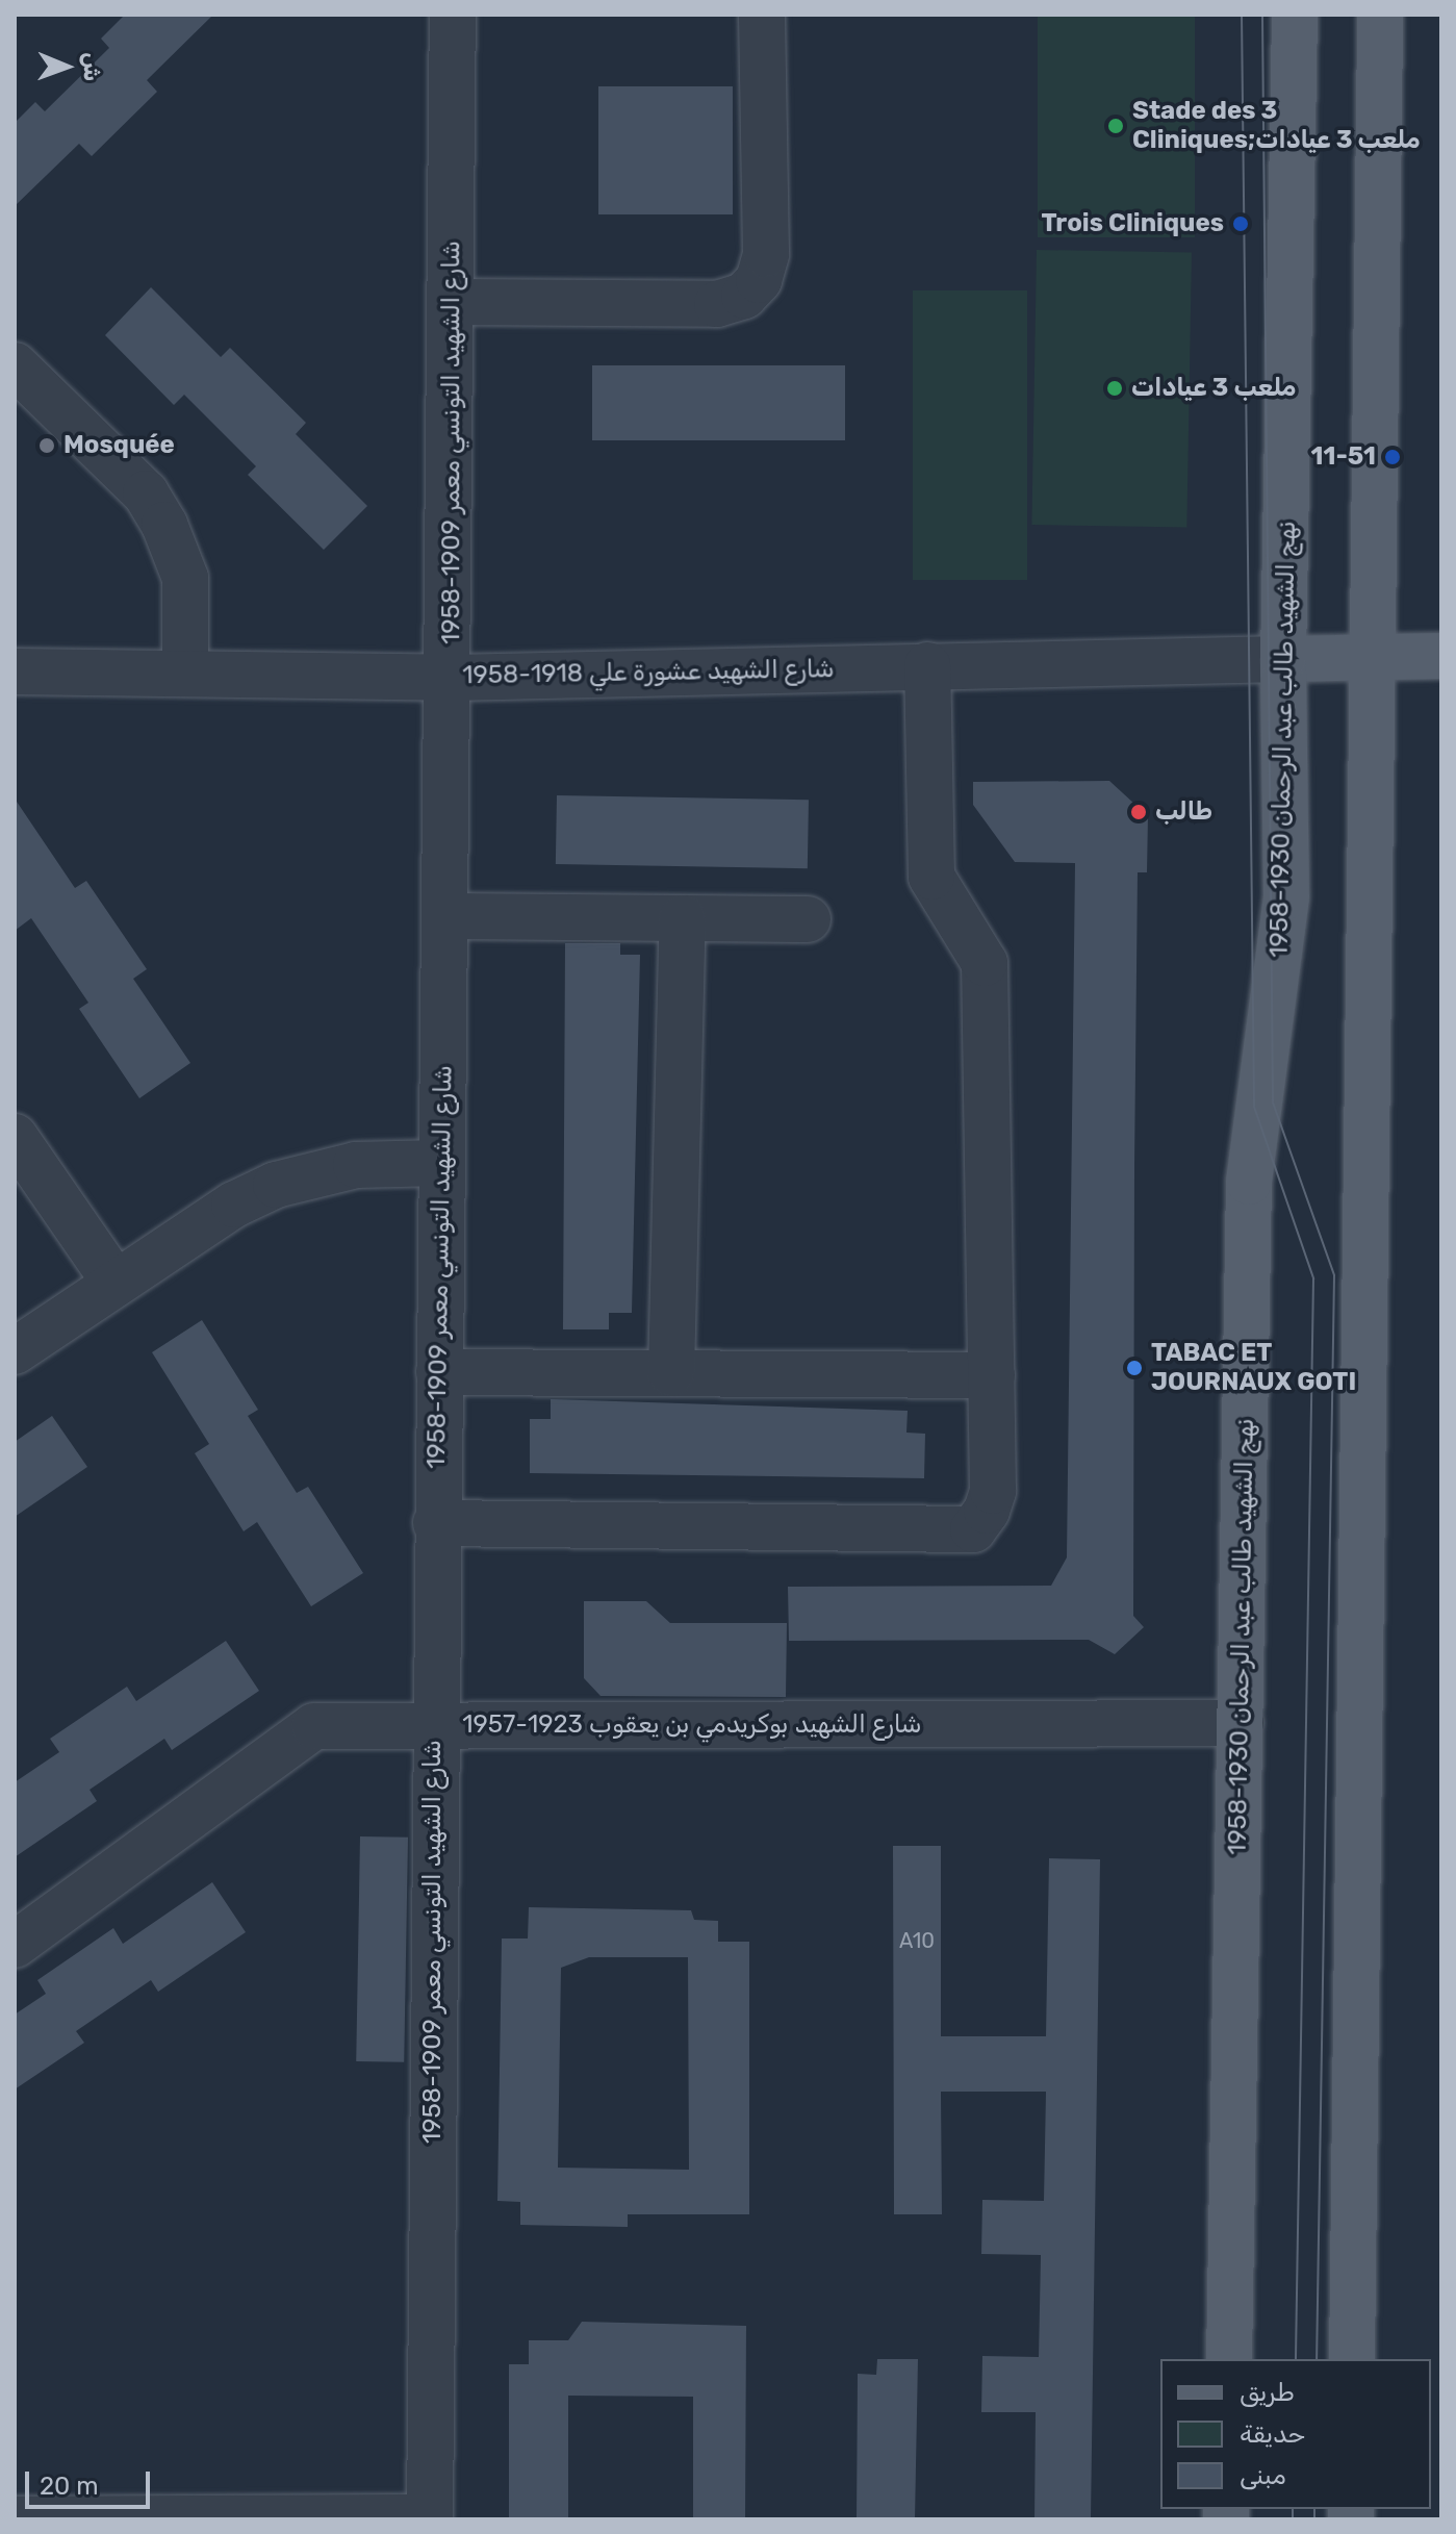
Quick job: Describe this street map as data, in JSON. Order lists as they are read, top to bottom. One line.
{"streets":{"main road":["نهج الشهيد طالب عبد الرحمان 1930-1958"],"street":["شارع الشهيد التونسي معمر 1909-1958","شارع الشهيد عشورة علي 1918-1958","شارع الشهيد بوكريدمي بن يعقوب 1923-1957"]},"crossings":[["شارع الشهيد التونسي معمر 1909-1958","شارع الشهيد عشورة علي 1918-1958"],["شارع الشهيد التونسي معمر 1909-1958","شارع الشهيد بوكريدمي بن يعقوب 1923-1957"],["شارع الشهيد عشورة علي 1918-1958","نهج الشهيد طالب عبد الرحمان 1930-1958"],["نهج الشهيد طالب عبد الرحمان 1930-1958","شارع الشهيد بوكريدمي بن يعقوب 1923-1957"]],"places":["Stade des 3 Cliniques;ملعب 3 عيادات","Trois Cliniques","ملعب 3 عيادات","Mosquée","11-51","طالب","TABAC ET JOURNAUX GOTI"],"house_numbers":["A10"],"legend":["طريق","حديقة","مبنى"],"scale_bar":"20 m","north":"right"}
